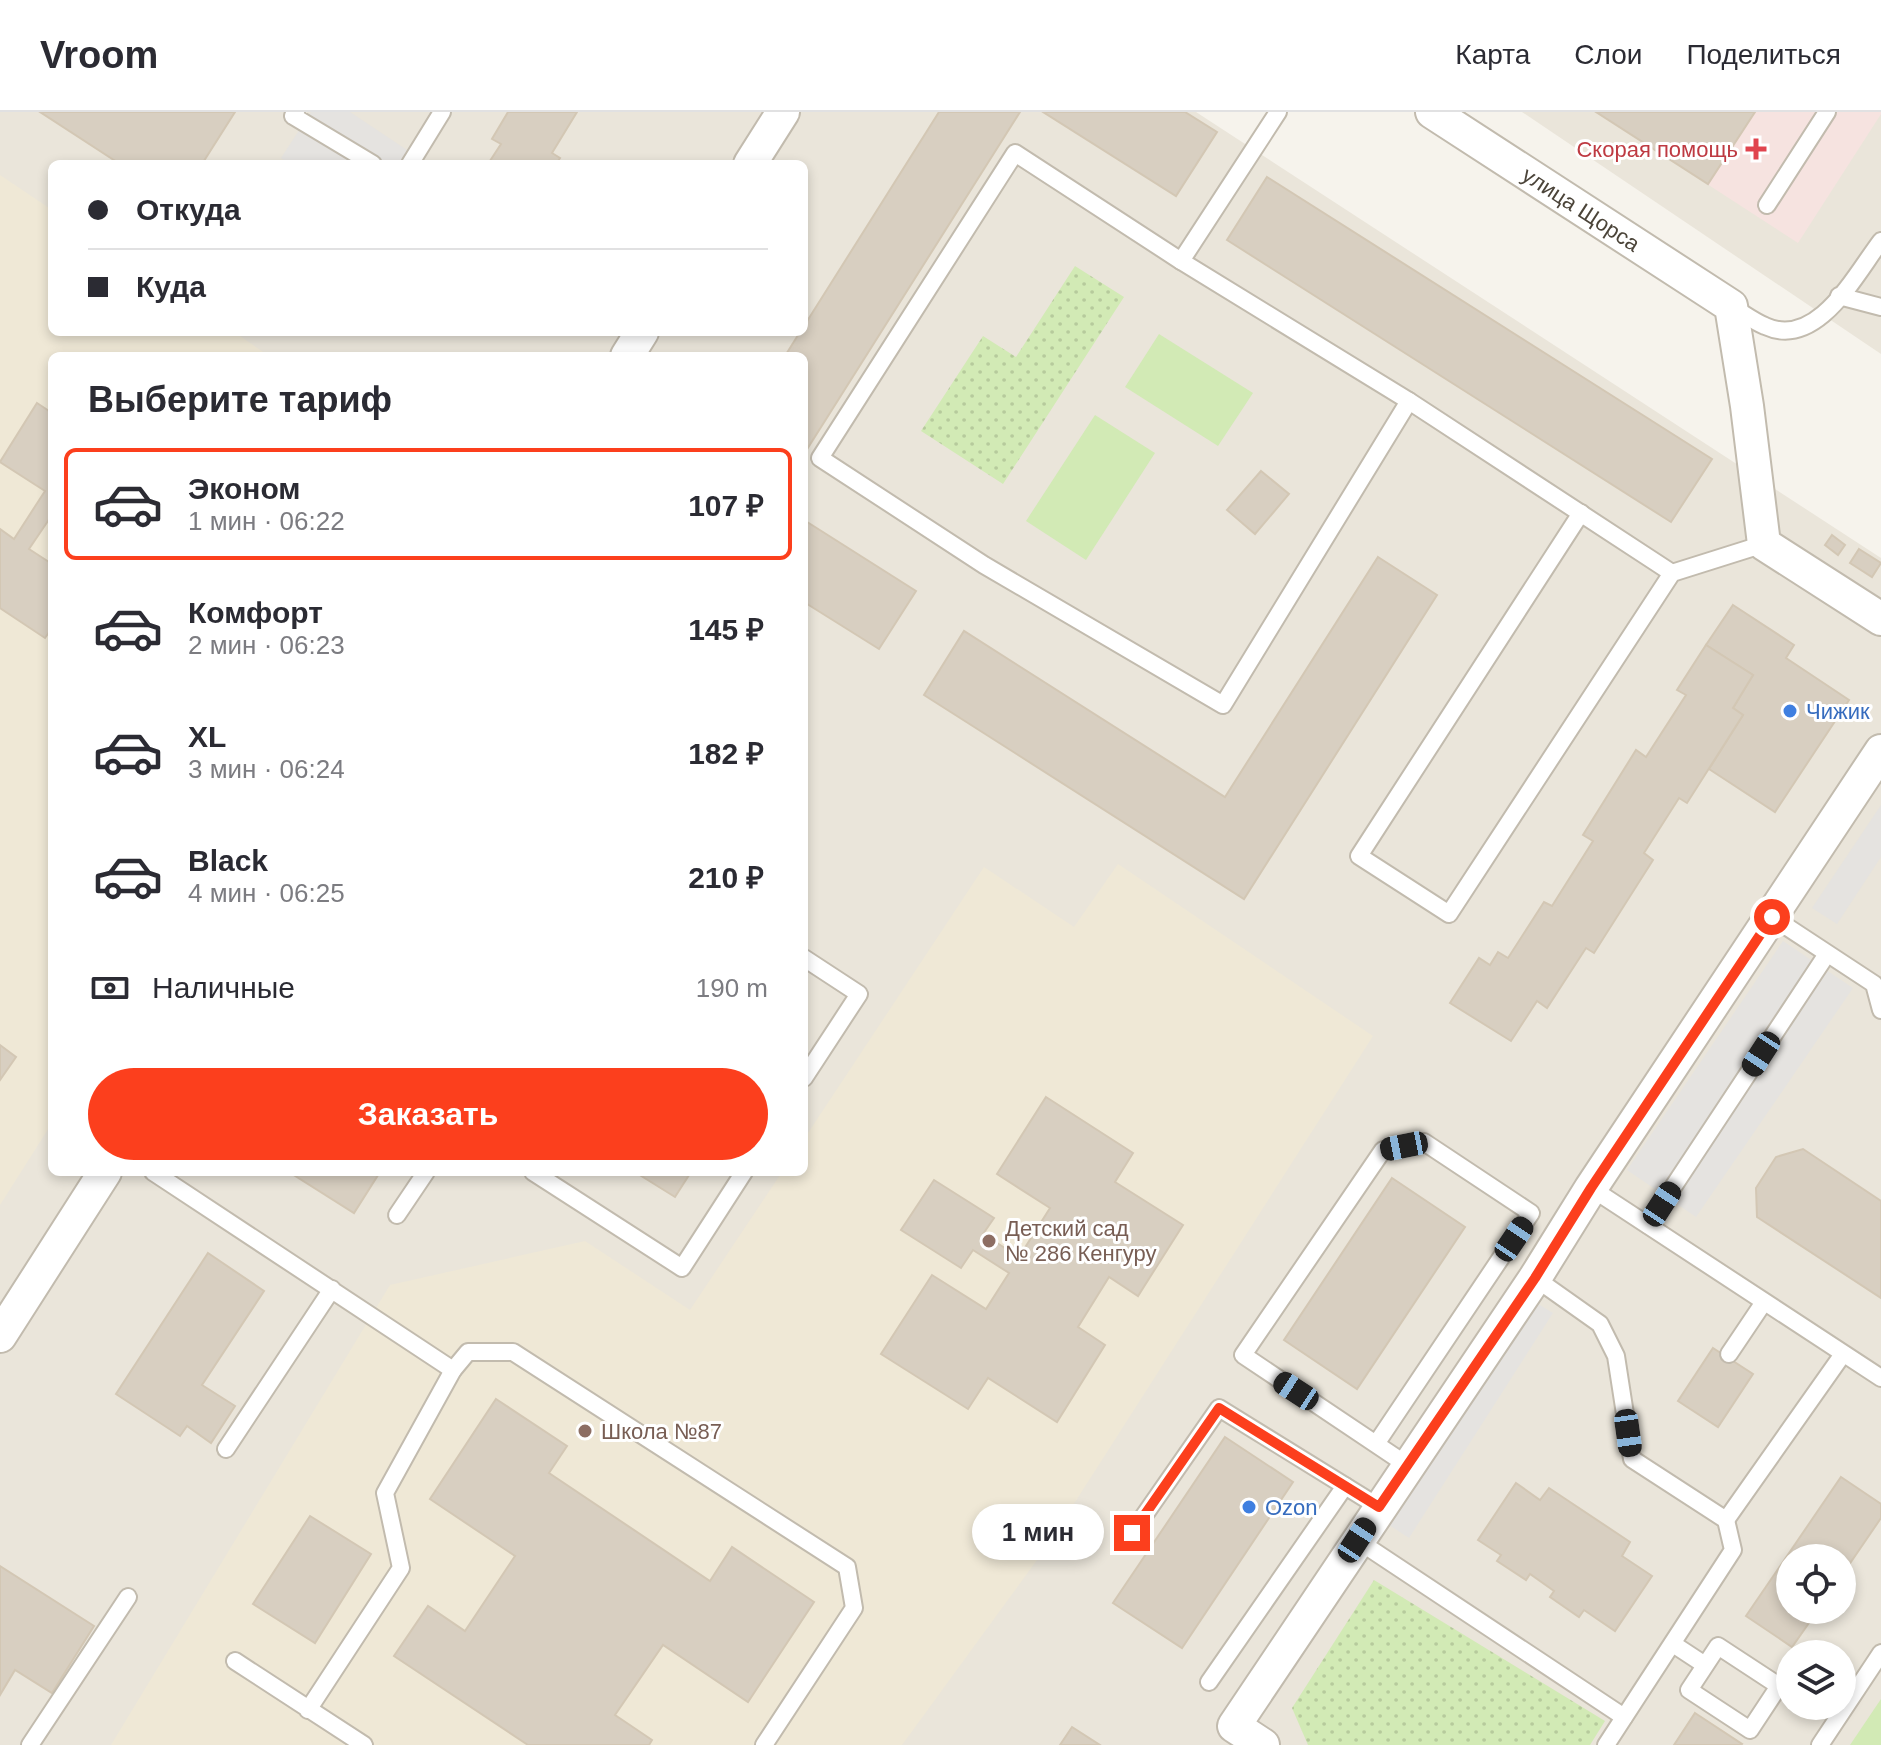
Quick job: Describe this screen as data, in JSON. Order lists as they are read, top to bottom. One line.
{"streets":{"street":["улица Щорса"]},"places":{"health":["Скорая помощь"],"other":["Чижик","Детский сад № 286 Кенгуру","Школа №87","Ozon"]},"page":{"header":"Vroom","nav":["Карта","Слои","Поделиться"],"banner":["Откуда","Куда"],"heading":"Выберите тариф","list":[{"name":"Эконом","note":"1 мин · 06:22","value":"107 ₽"},{"name":"Комфорт","note":"2 мин · 06:23","value":"145 ₽"},{"name":"XL","note":"3 мин · 06:24","value":"182 ₽"},{"name":"Black","note":"4 мин · 06:25","value":"210 ₽"}],"pay":["Наличные","190 m"],"buttons":"Заказать","bubble":"1 мин"}}
